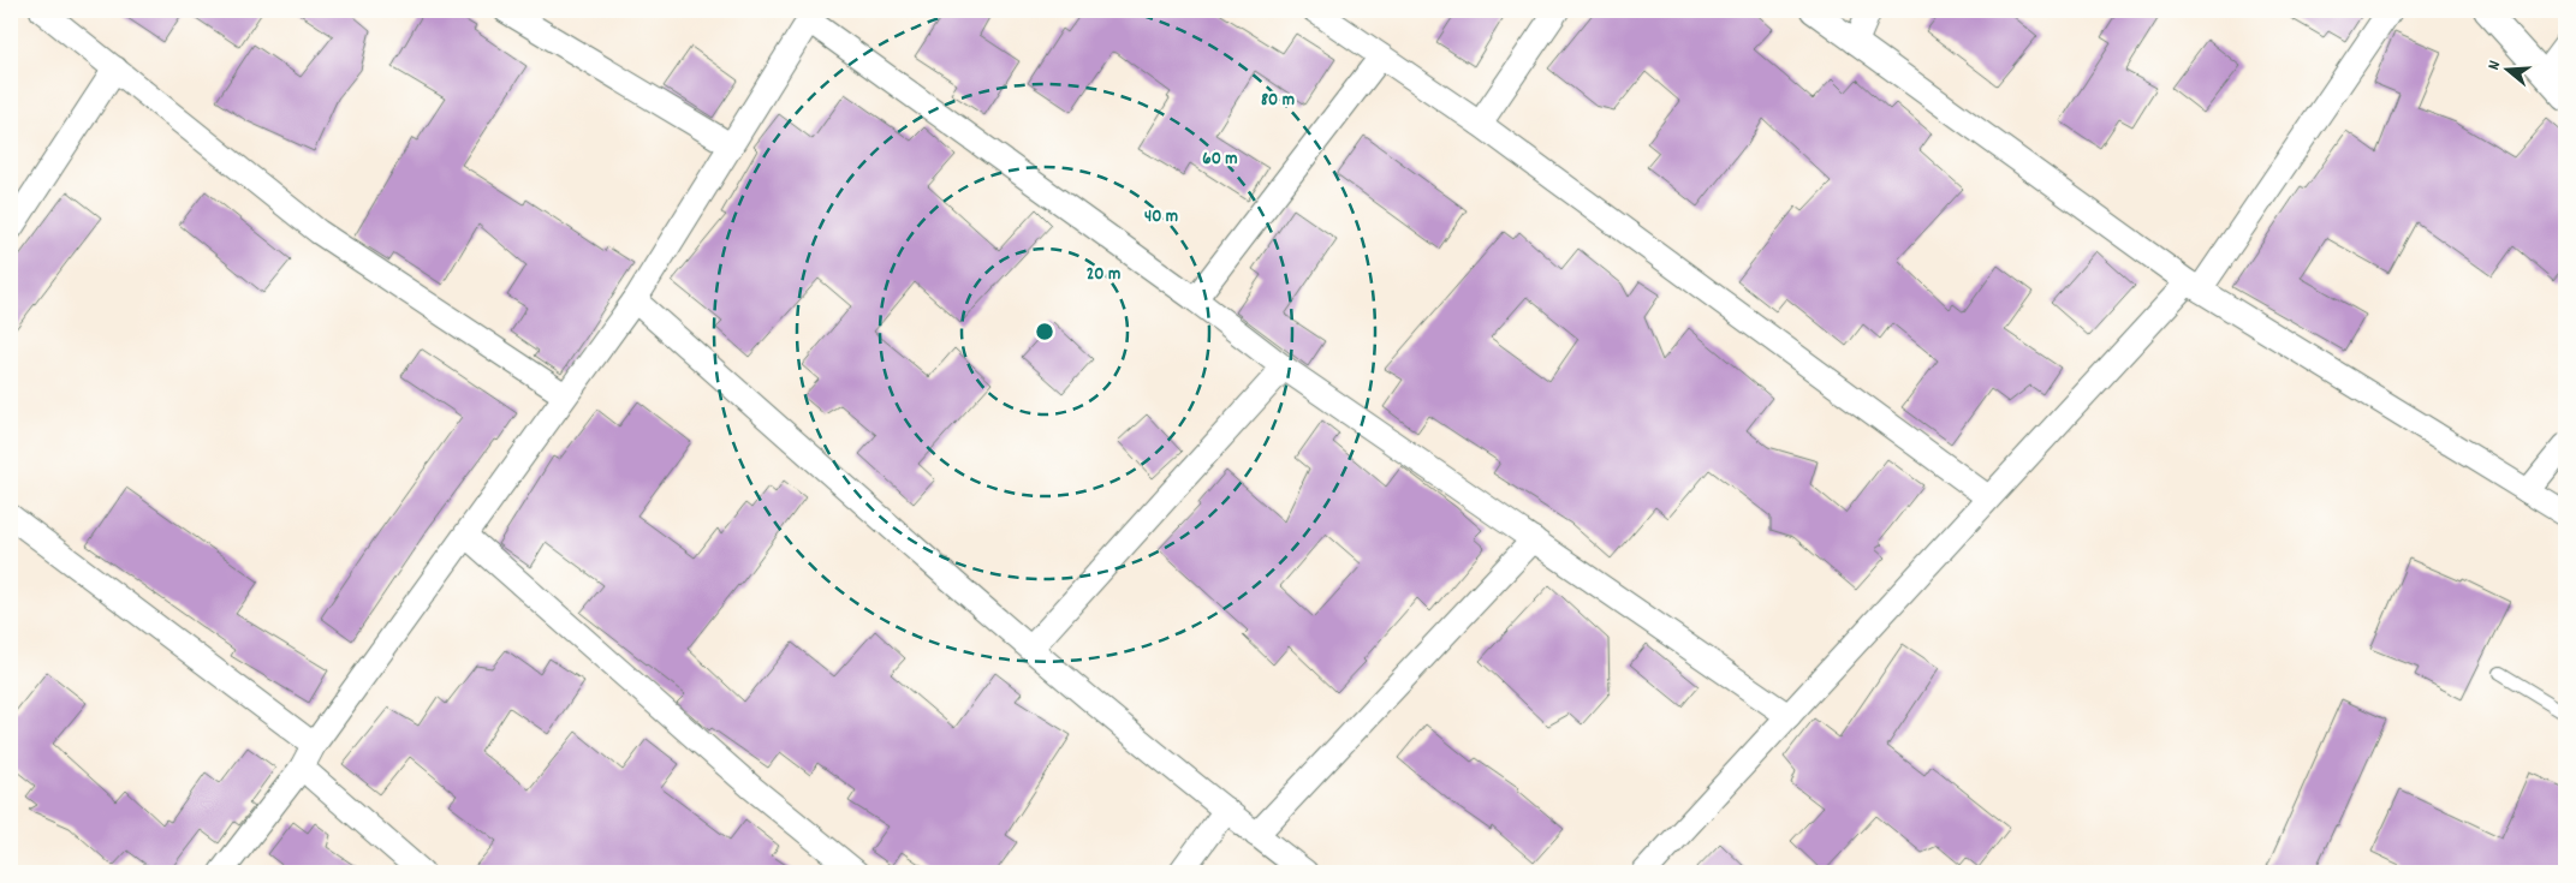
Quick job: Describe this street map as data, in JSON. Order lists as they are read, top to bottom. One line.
{"north":"left","rings":["80 m","60 m","40 m","20 m"]}
